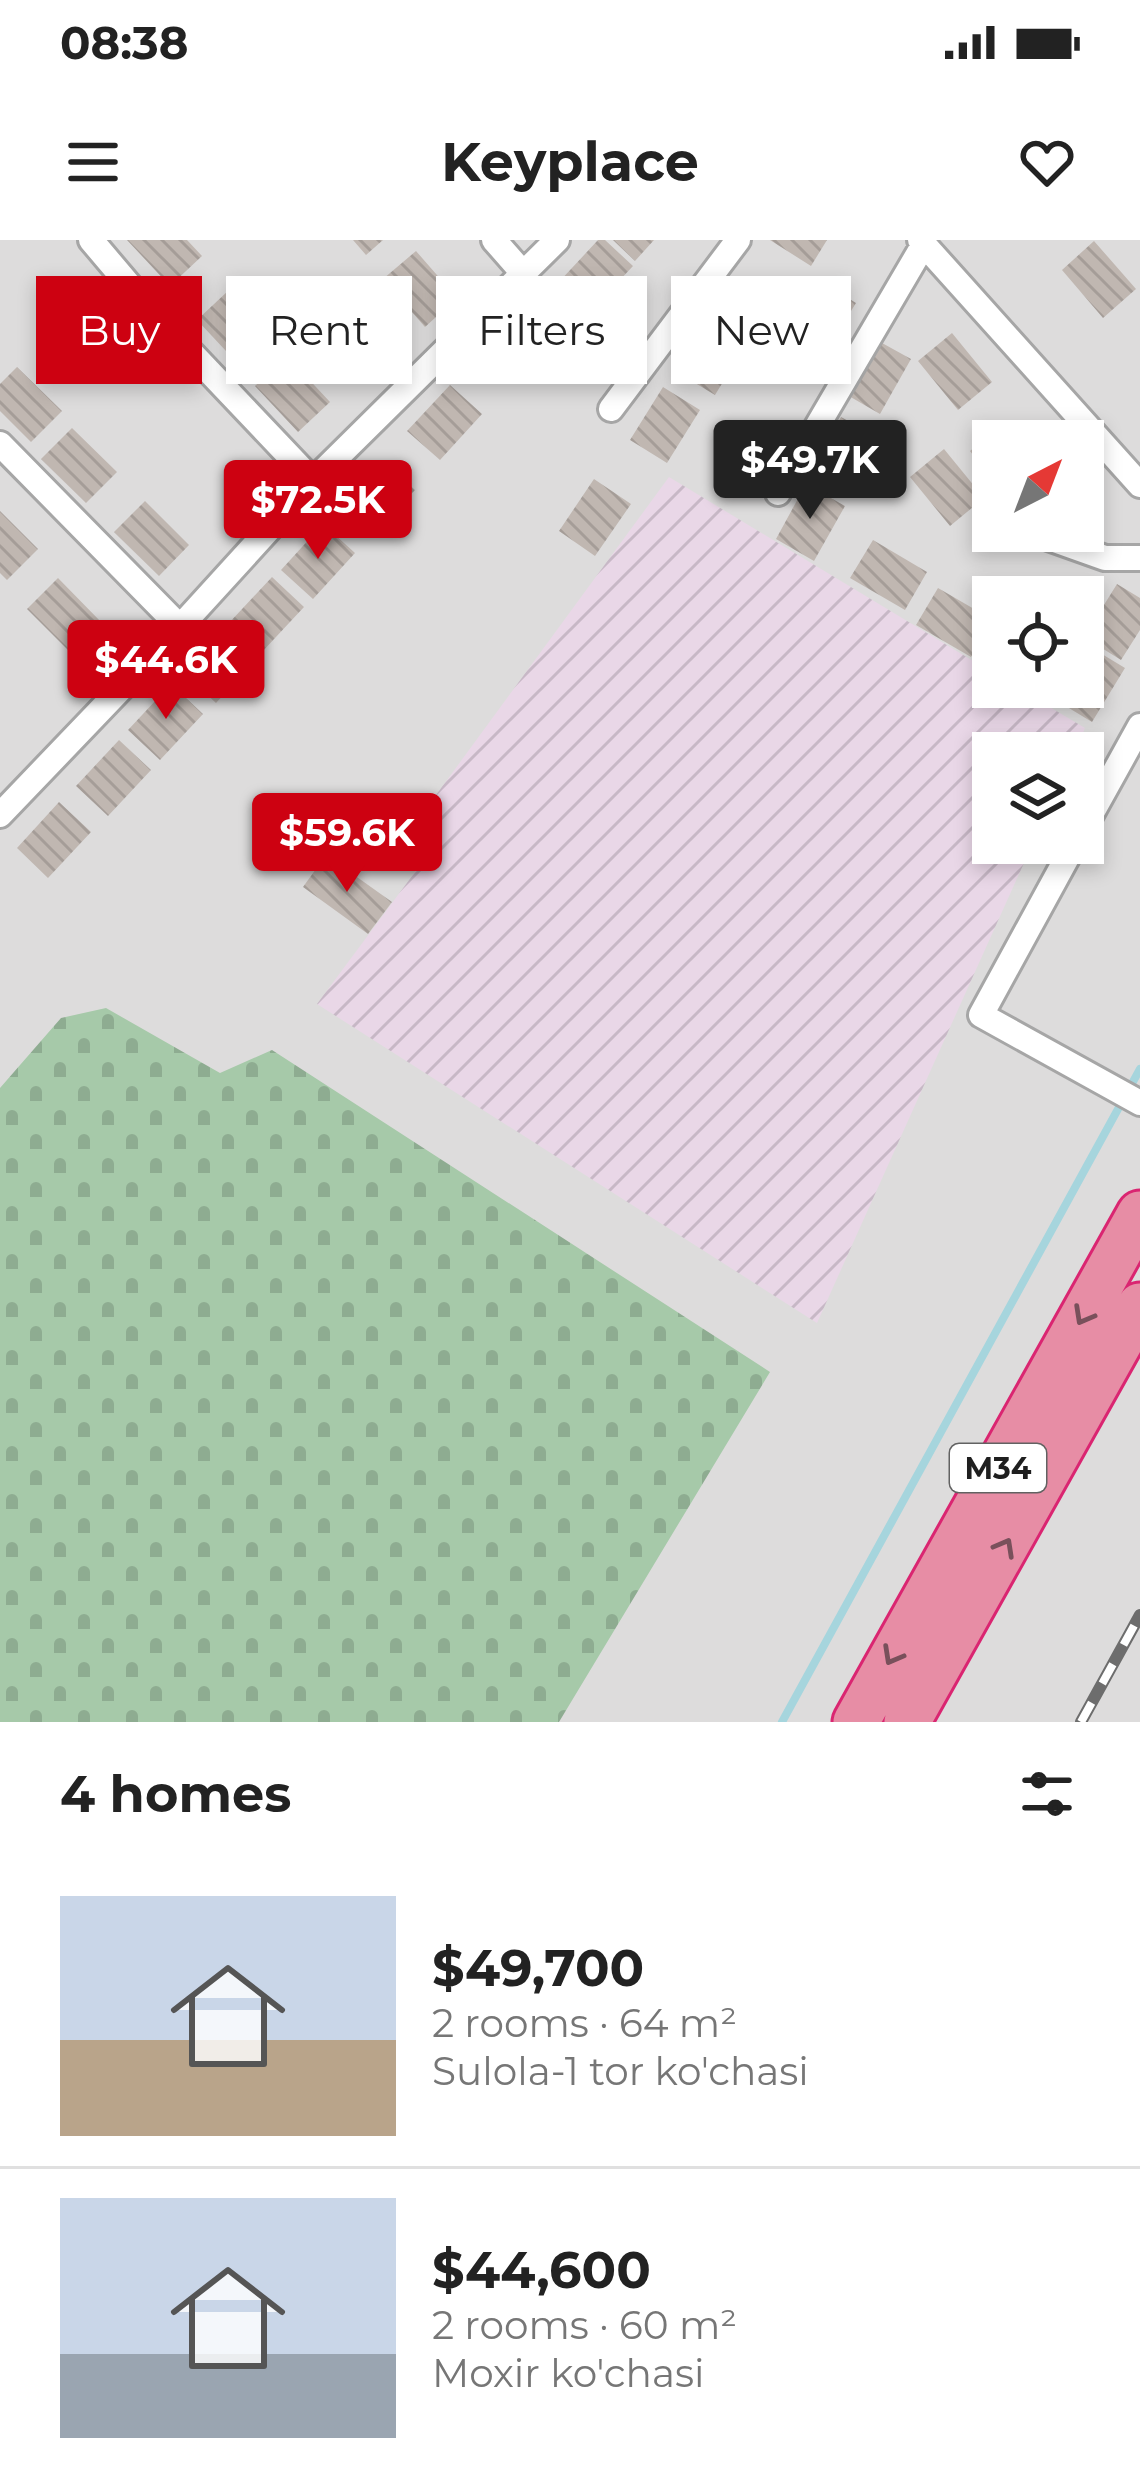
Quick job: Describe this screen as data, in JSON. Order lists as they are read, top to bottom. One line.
{"streets":{"highway":["M34"]},"north":"top right","page":{"status":"08:38","header":"Keyplace","chip":["Buy","Rent","Filters","New"],"price":["$49.7K","$72.5K","$44.6K","$59.6K"],"heading":"4 homes","list":[{"name":"$49,700","note":"2 rooms · 64 m² · Sulola-1 tor ko'chasi"},{"name":"$44,600","note":"2 rooms · 60 m² · Moxir ko'chasi"}]}}
